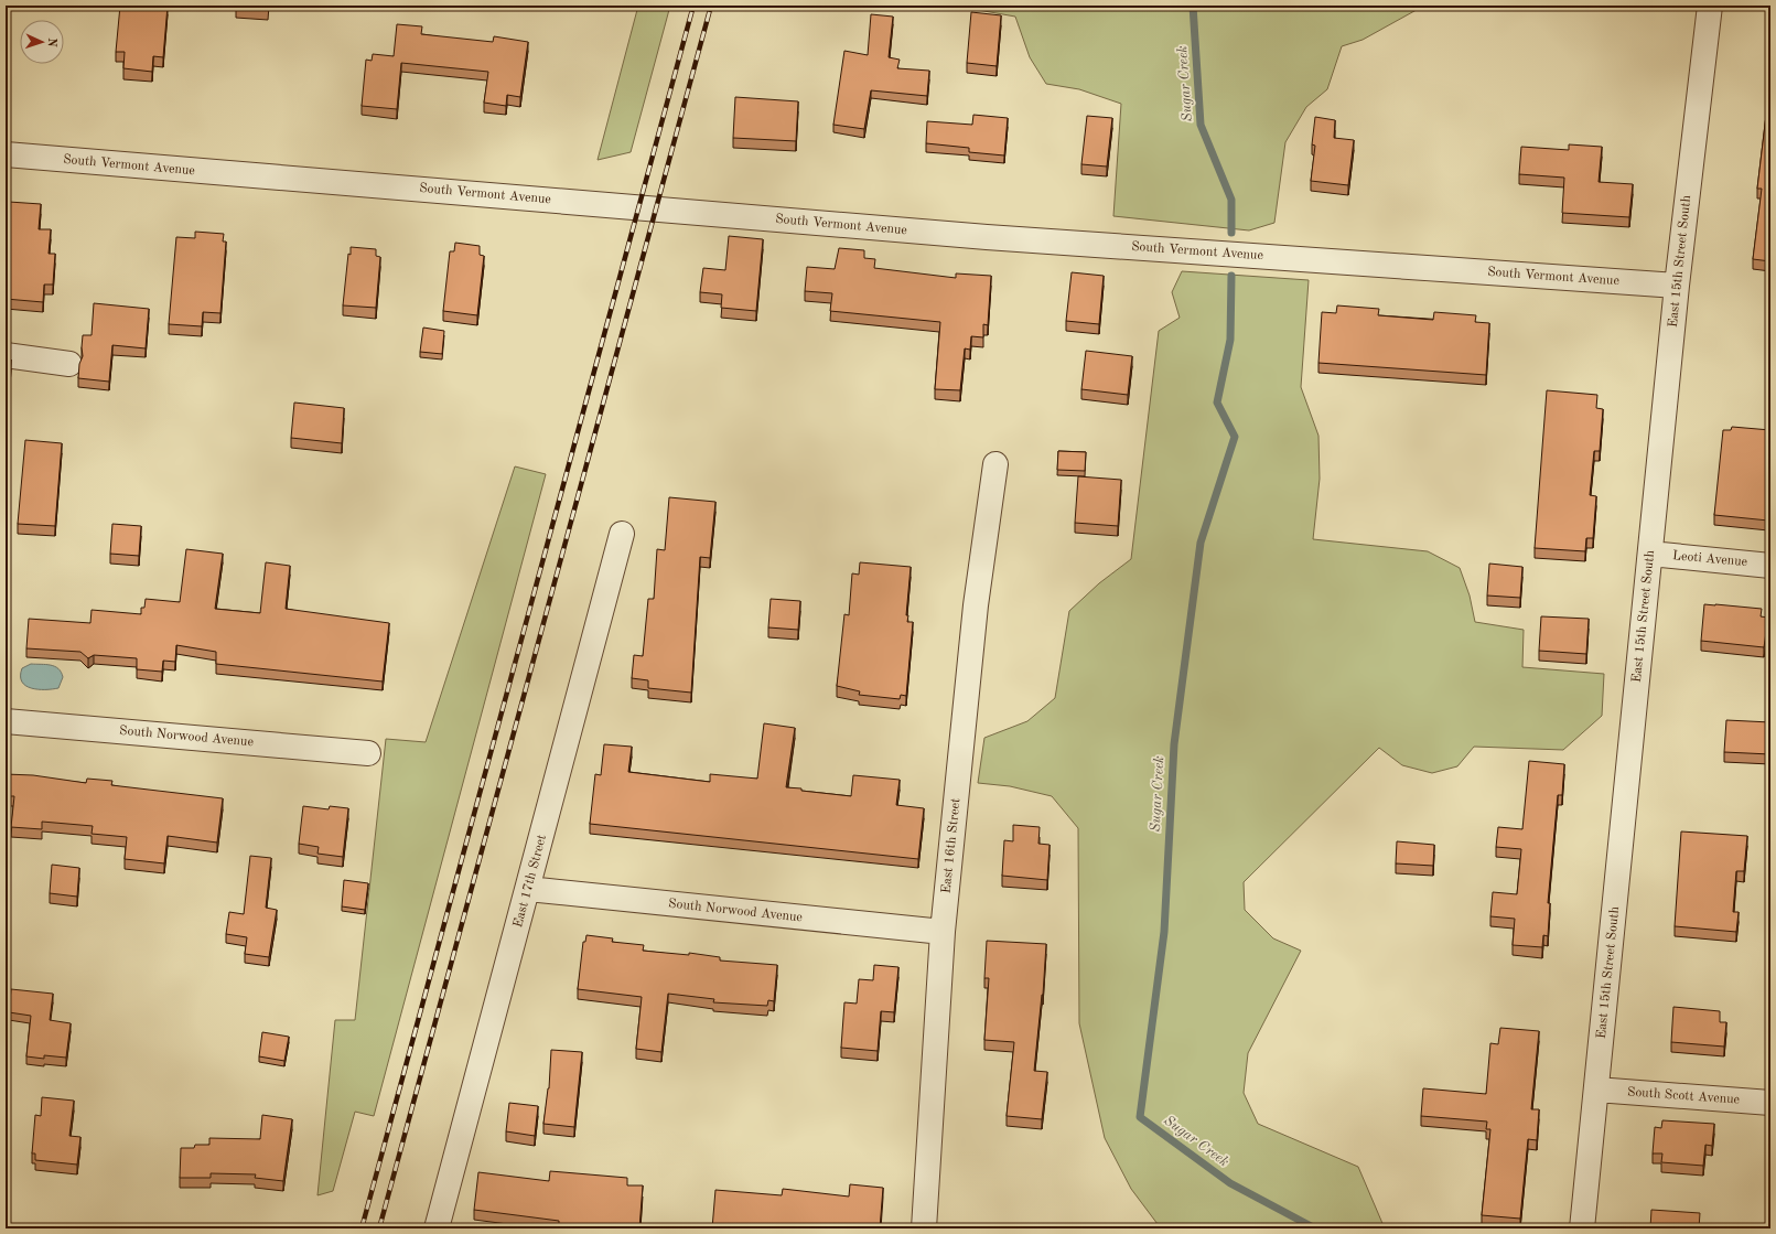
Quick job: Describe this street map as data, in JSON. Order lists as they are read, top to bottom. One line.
{"streets":{"street":["South Vermont Avenue","East 15th Street South","Leoti Avenue","South Norwood Avenue","East 16th Street","East 17th Street","South Scott Avenue"]},"crossings":[["South Vermont Avenue","East 15th Street South"],["East 15th Street South","Leoti Avenue"],["East 15th Street South","South Scott Avenue"],["South Norwood Avenue","East 16th Street"],["South Norwood Avenue","East 17th Street"]],"water":["Sugar Creek"],"north":"right"}
